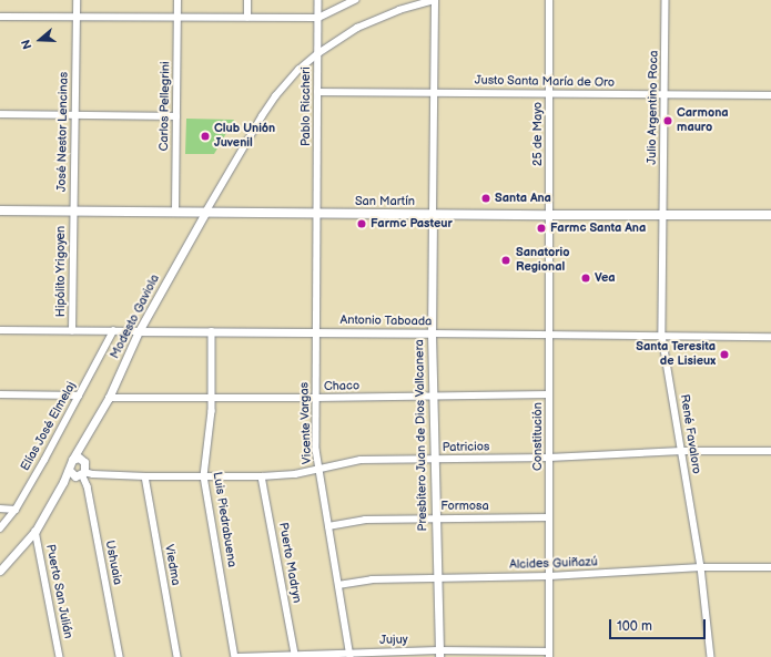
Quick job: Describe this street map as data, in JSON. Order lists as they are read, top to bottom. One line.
{"streets":{"main road":["San Martín"],"street":["Justo Santa María de Oro","Carlos Pellegrini","Pablo Riccheri","Julio Argentino Roca","José Nestor Lencinas","25 de Mayo","Hipólito Yrigoyen","Modesto Gaviola","Antonio Taboada","Chaco","Vicente Vargas","Elías José Elmelaj","René Favaloro","Presbítero Juan de Dios Vallcanera","Constitución","Patricios","Formosa","Luis Piedrabuena","Ushuaia","Puerto Madryn","Alcides Guiñazú","Viedma","Puerto San Julián","Jujuy"]},"crossings":[["Justo Santa María de Oro","Pablo Riccheri"],["Justo Santa María de Oro","Julio Argentino Roca"],["Justo Santa María de Oro","25 de Mayo"],["Carlos Pellegrini","San Martín"],["Pablo Riccheri","San Martín"],["Pablo Riccheri","Vicente Vargas"],["Julio Argentino Roca","San Martín"],["Julio Argentino Roca","René Favaloro"],["José Nestor Lencinas","San Martín"],["José Nestor Lencinas","Hipólito Yrigoyen"],["25 de Mayo","San Martín"],["25 de Mayo","Constitución"],["San Martín","Hipólito Yrigoyen"],["San Martín","Modesto Gaviola"],["San Martín","Vicente Vargas"],["San Martín","René Favaloro"],["San Martín","Presbítero Juan de Dios Vallcanera"],["San Martín","Constitución"],["Hipólito Yrigoyen","Antonio Taboada"],["Modesto Gaviola","Antonio Taboada"],["Modesto Gaviola","Chaco"],["Modesto Gaviola","Patricios"],["Modesto Gaviola","Ushuaia"],["Modesto Gaviola","Puerto San Julián"],["Antonio Taboada","Vicente Vargas"],["Antonio Taboada","Elías José Elmelaj"],["Antonio Taboada","René Favaloro"],["Antonio Taboada","Presbítero Juan de Dios Vallcanera"],["Antonio Taboada","Constitución"],["Antonio Taboada","Luis Piedrabuena"],["Chaco","Vicente Vargas"],["Chaco","Presbítero Juan de Dios Vallcanera"],["Chaco","Constitución"],["Chaco","Luis Piedrabuena"],["Vicente Vargas","Patricios"],["Vicente Vargas","Formosa"],["Vicente Vargas","Alcides Guiñazú"],["Vicente Vargas","Jujuy"],["René Favaloro","Patricios"],["René Favaloro","Alcides Guiñazú"],["Presbítero Juan de Dios Vallcanera","Patricios"],["Presbítero Juan de Dios Vallcanera","Formosa"],["Presbítero Juan de Dios Vallcanera","Alcides Guiñazú"],["Presbítero Juan de Dios Vallcanera","Jujuy"],["Constitución","Patricios"],["Constitución","Formosa"],["Constitución","Alcides Guiñazú"],["Constitución","Jujuy"],["Patricios","Luis Piedrabuena"],["Patricios","Ushuaia"],["Patricios","Puerto Madryn"],["Patricios","Viedma"],["Luis Piedrabuena","Jujuy"],["Puerto Madryn","Jujuy"]],"places":["Carmona mauro","Club Unión Juvenil","Santa Ana","Farmc Pasteur","Farmc Santa Ana","Sanatorio Regional","Vea","Santa Teresita de Lisieux"],"scale_bar":"100 m","north":"left"}
